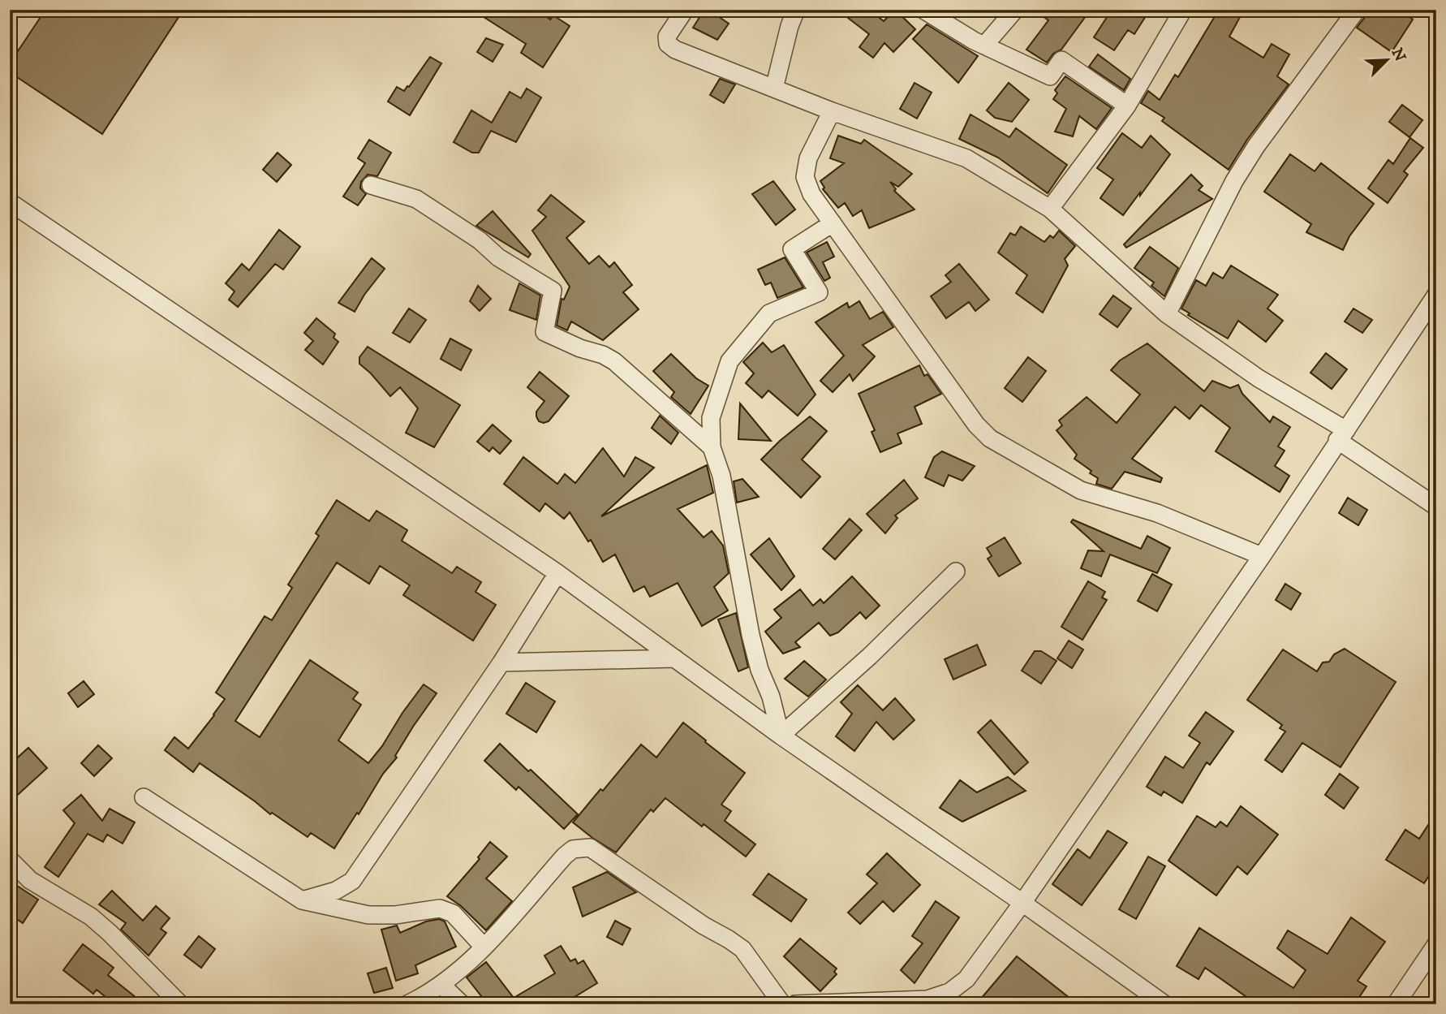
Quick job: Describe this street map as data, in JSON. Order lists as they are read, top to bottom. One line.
{"north":"top right"}
